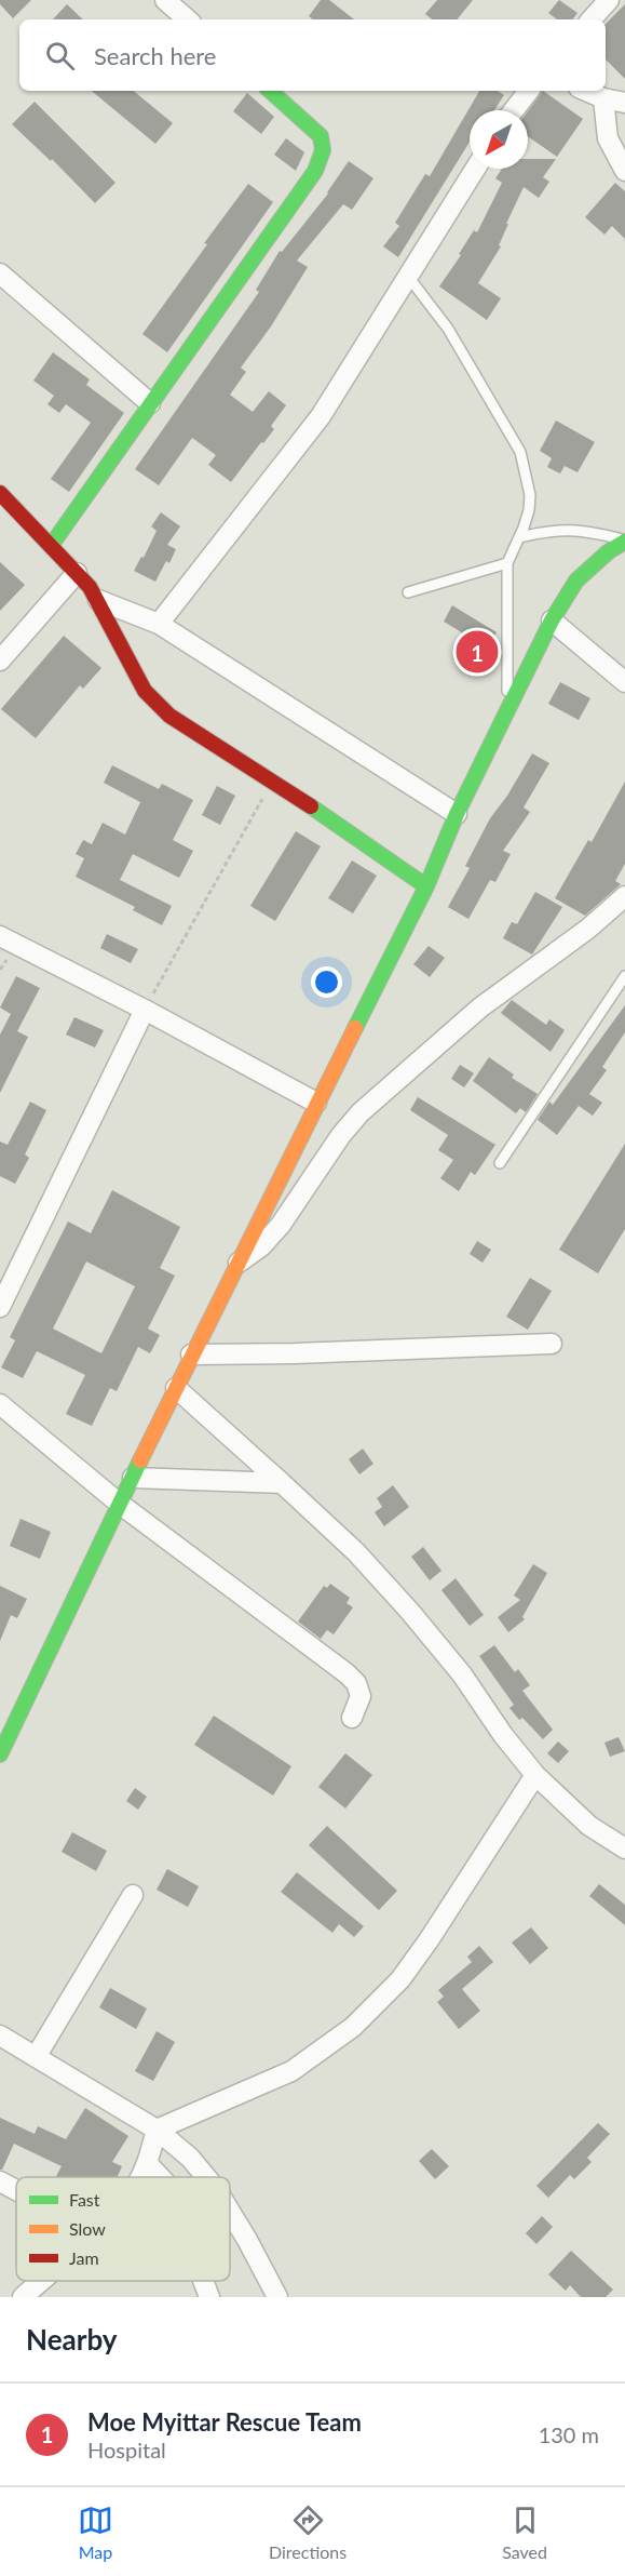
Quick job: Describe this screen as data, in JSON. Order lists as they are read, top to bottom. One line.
{"legend":["Fast","Slow","Jam"],"north":"bottom left","page":{"search":"Search here","pins":"1","heading":"Nearby","list":[{"mark":"1","name":"Moe Myittar Rescue Team","note":"Hospital","value":"130 m"}],"nav":["Map","Directions","Saved"]}}
